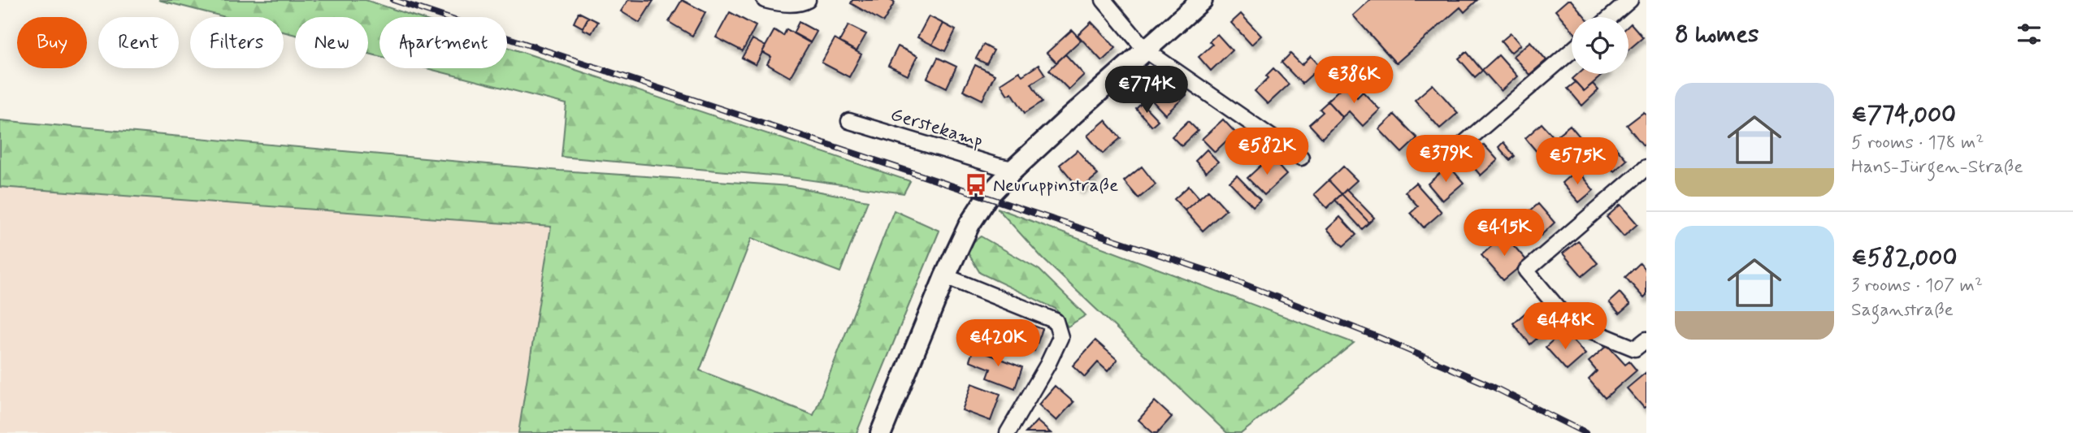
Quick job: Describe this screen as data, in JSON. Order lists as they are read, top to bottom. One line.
{"streets":{"street":["Gerstekamp"]},"places":{"bus stop":["Neuruppinstraße"]},"page":{"heading":"8 homes","chip":["Buy","Rent","Filters","New","Apartment"],"price":["€386K","€774K","€582K","€379K","€575K","€415K","€448K","€420K"],"list":[{"name":"€774,000","note":"5 rooms · 178 m² · Hans-Jürgen-Straße"},{"name":"€582,000","note":"3 rooms · 107 m² · Saganstraße"}]}}
